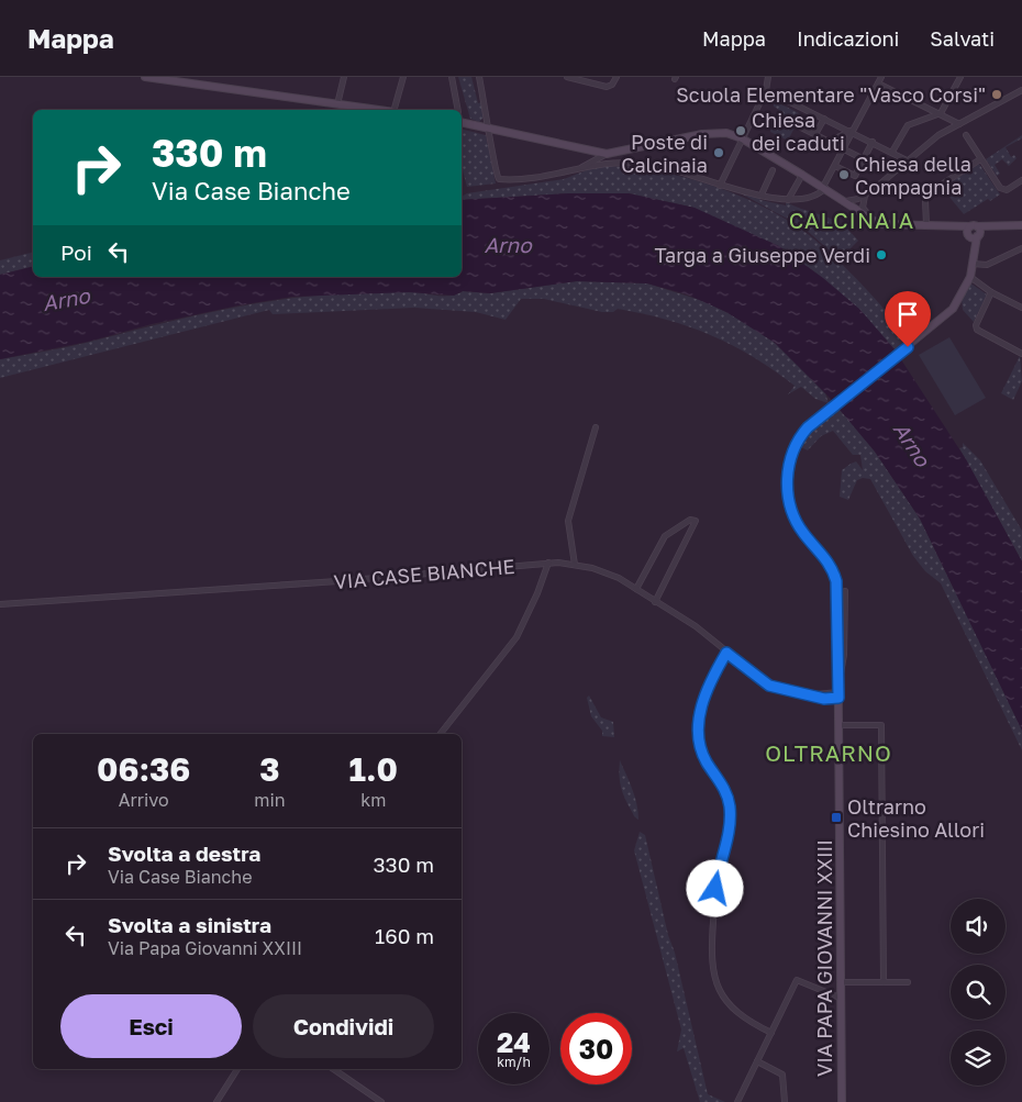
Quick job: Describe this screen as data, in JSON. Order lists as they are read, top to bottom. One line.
{"streets":{"main road":["VIA PAPA GIOVANNI XXIII"],"street":["VIA CASE BIANCHE"]},"crossings":[["VIA CASE BIANCHE","VIA PAPA GIOVANNI XXIII"]],"districts":["CALCINAIA","OLTRARNO"],"water":["Arno"],"places":{"other":["Scuola Elementare \"Vasco Corsi\"","Chiesa dei caduti","Poste di Calcinaia","Chiesa della Compagnia","Targa a Giuseppe Verdi"],"transit":["Oltrarno Chiesino Allori"]},"page":{"header":"Mappa","nav":["Mappa","Indicazioni","Salvati"],"turn":["330 m","Via Case Bianche"],"then":"Poi","eta":["06:36","Arrivo","3","min","1.0","km"],"list":[{"name":"Svolta a destra","note":"Via Case Bianche","value":"330 m"},{"name":"Svolta a sinistra","note":"Via Papa Giovanni XXIII","value":"160 m"}],"buttons":["Esci","Condividi"],"speed":"24 km/h","limit":"30"}}
